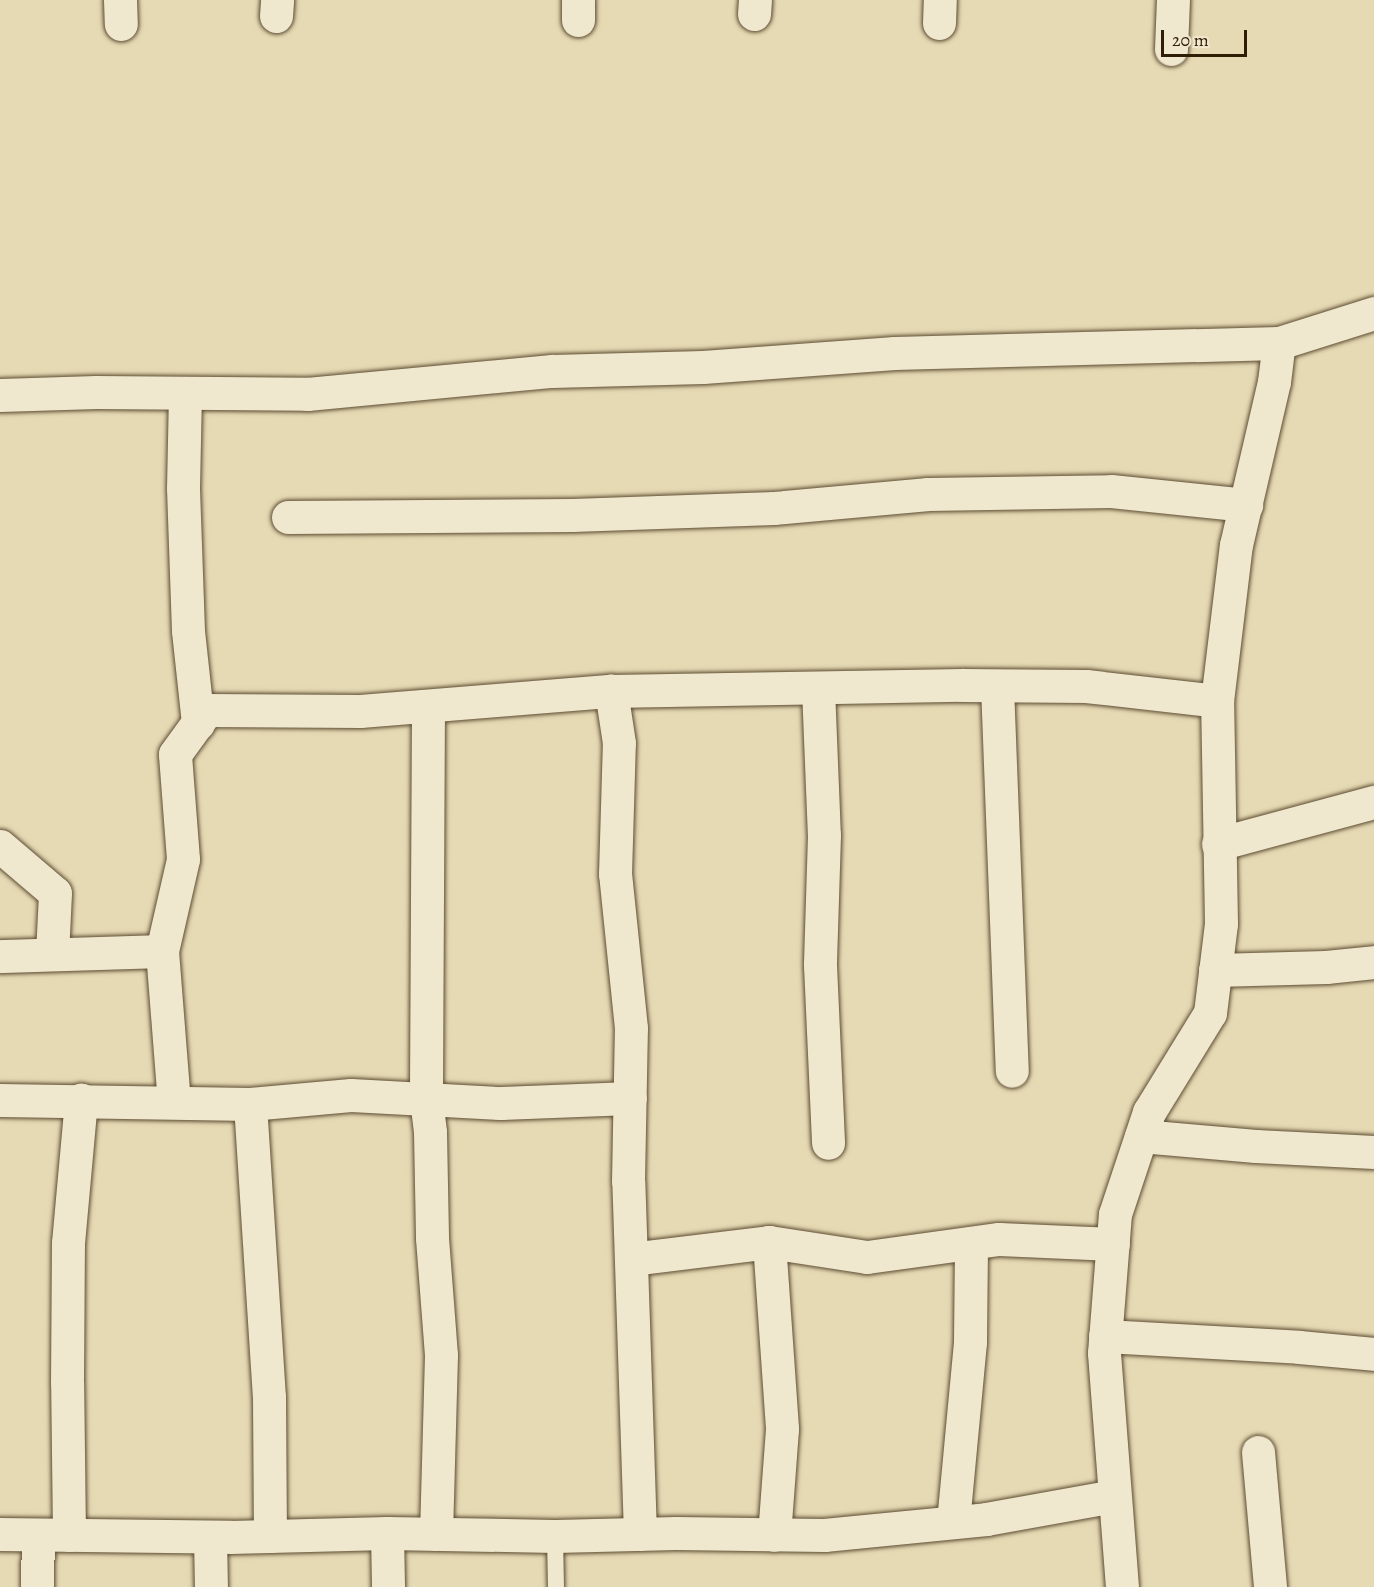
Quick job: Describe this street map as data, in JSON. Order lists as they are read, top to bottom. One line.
{"scale_bar":"20 m"}
